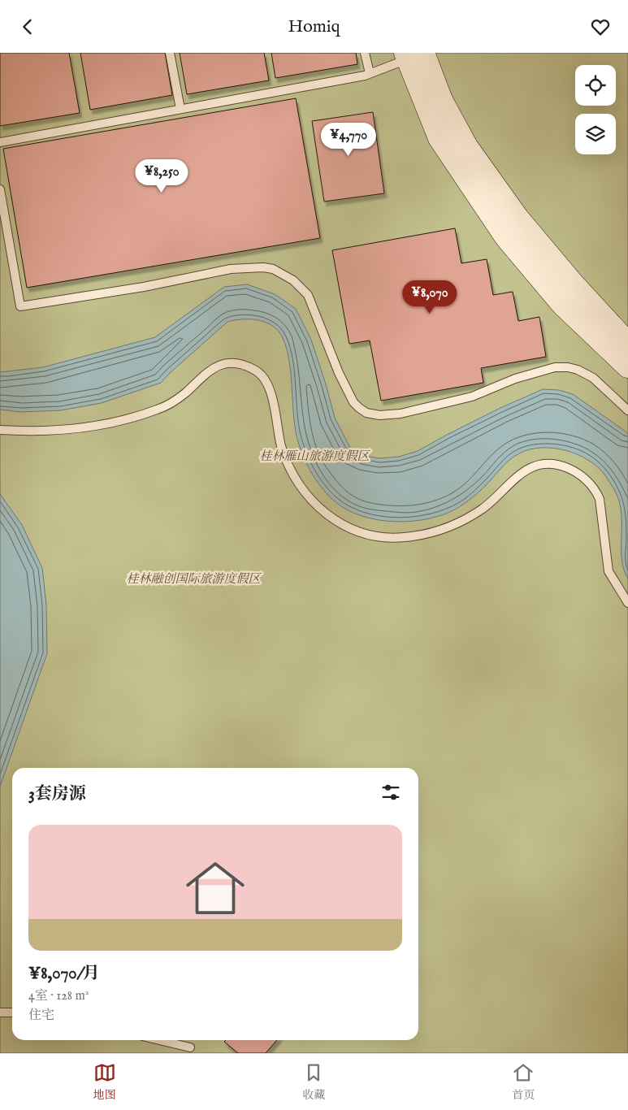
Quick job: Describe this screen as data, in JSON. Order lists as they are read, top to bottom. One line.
{"parks":["桂林雁山旅游度假区","桂林融创国际旅游度假区"],"page":{"header":"Homiq","price":["¥4,770","¥8,250","¥8,070"],"heading":"3套房源","list":[{"name":"¥8,070/月","note":"4室 · 128 m² · 住宅"}],"tabs":["地图","收藏","首页"]}}
